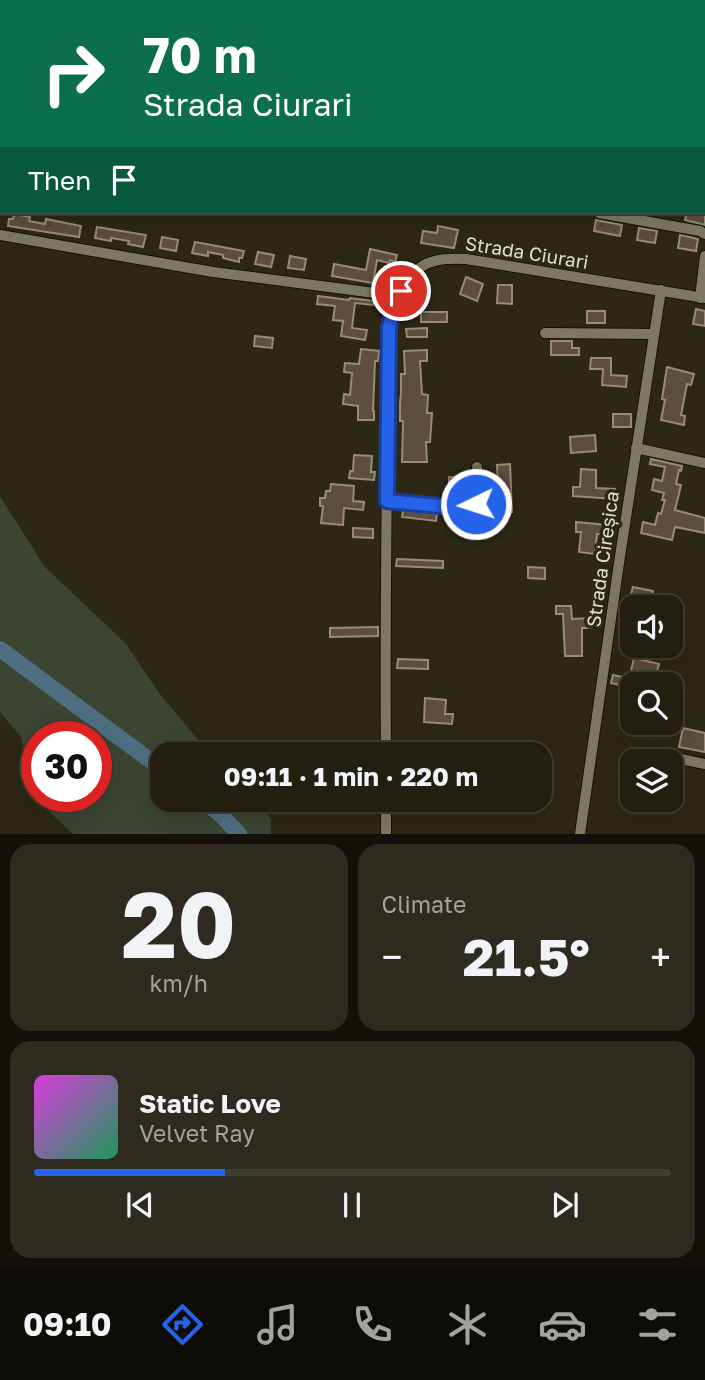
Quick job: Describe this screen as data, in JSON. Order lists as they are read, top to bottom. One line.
{"streets":{"street":["Strada Ciurari","Strada Cireșica"]},"crossings":[["Strada Ciurari","Strada Cireșica"]],"page":{"turn":["70 m","Strada Ciurari"],"then":"Then","limit":"30","trip":"09:11 · 1 min · 220 m","tile":[["20","km/h"],"Climate"],"heat":["−","21.5°","+"],"song":["Static Love","Velvet Ray"],"tabs":"09:10"}}
